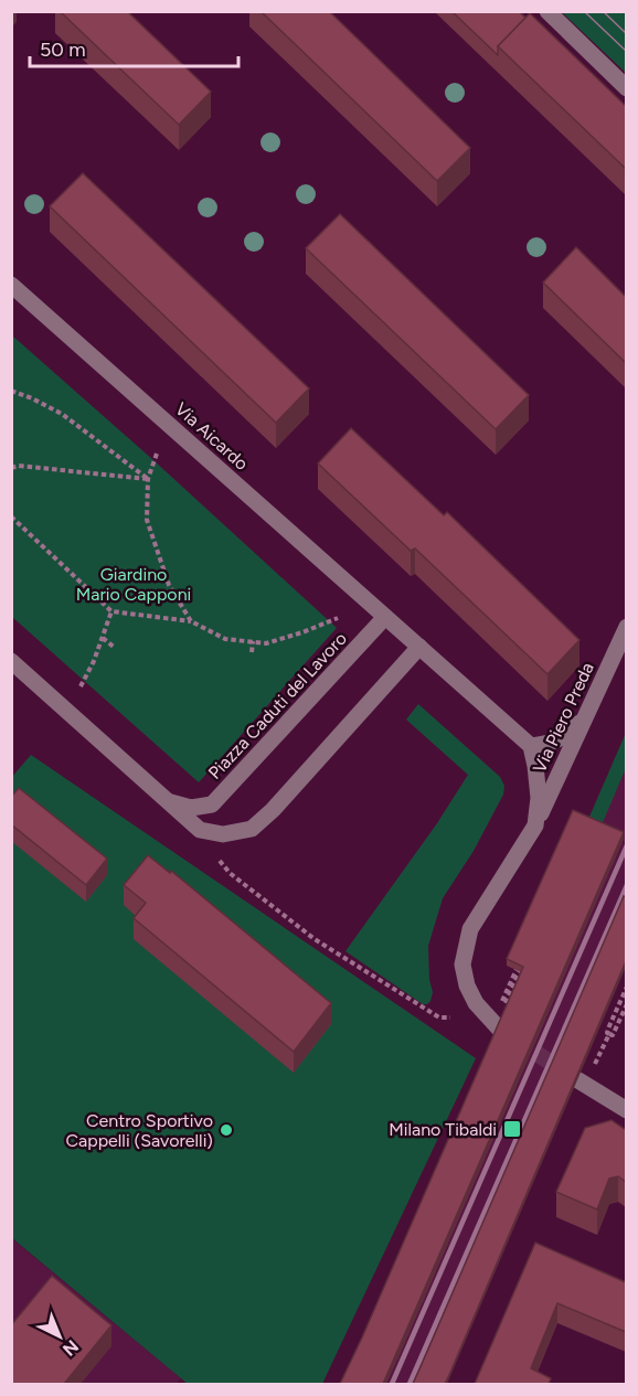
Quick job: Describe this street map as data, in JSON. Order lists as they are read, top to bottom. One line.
{"streets":{"street":["Via Aicardo","Piazza Caduti del Lavoro","Via Piero Preda"]},"crossings":[["Via Aicardo","Piazza Caduti del Lavoro"]],"parks":["Giardino Mario Capponi"],"places":{"transit":["Milano Tibaldi"],"other":["Centro Sportivo Cappelli (Savorelli)"]},"scale_bar":"50 m","north":"bottom right"}
